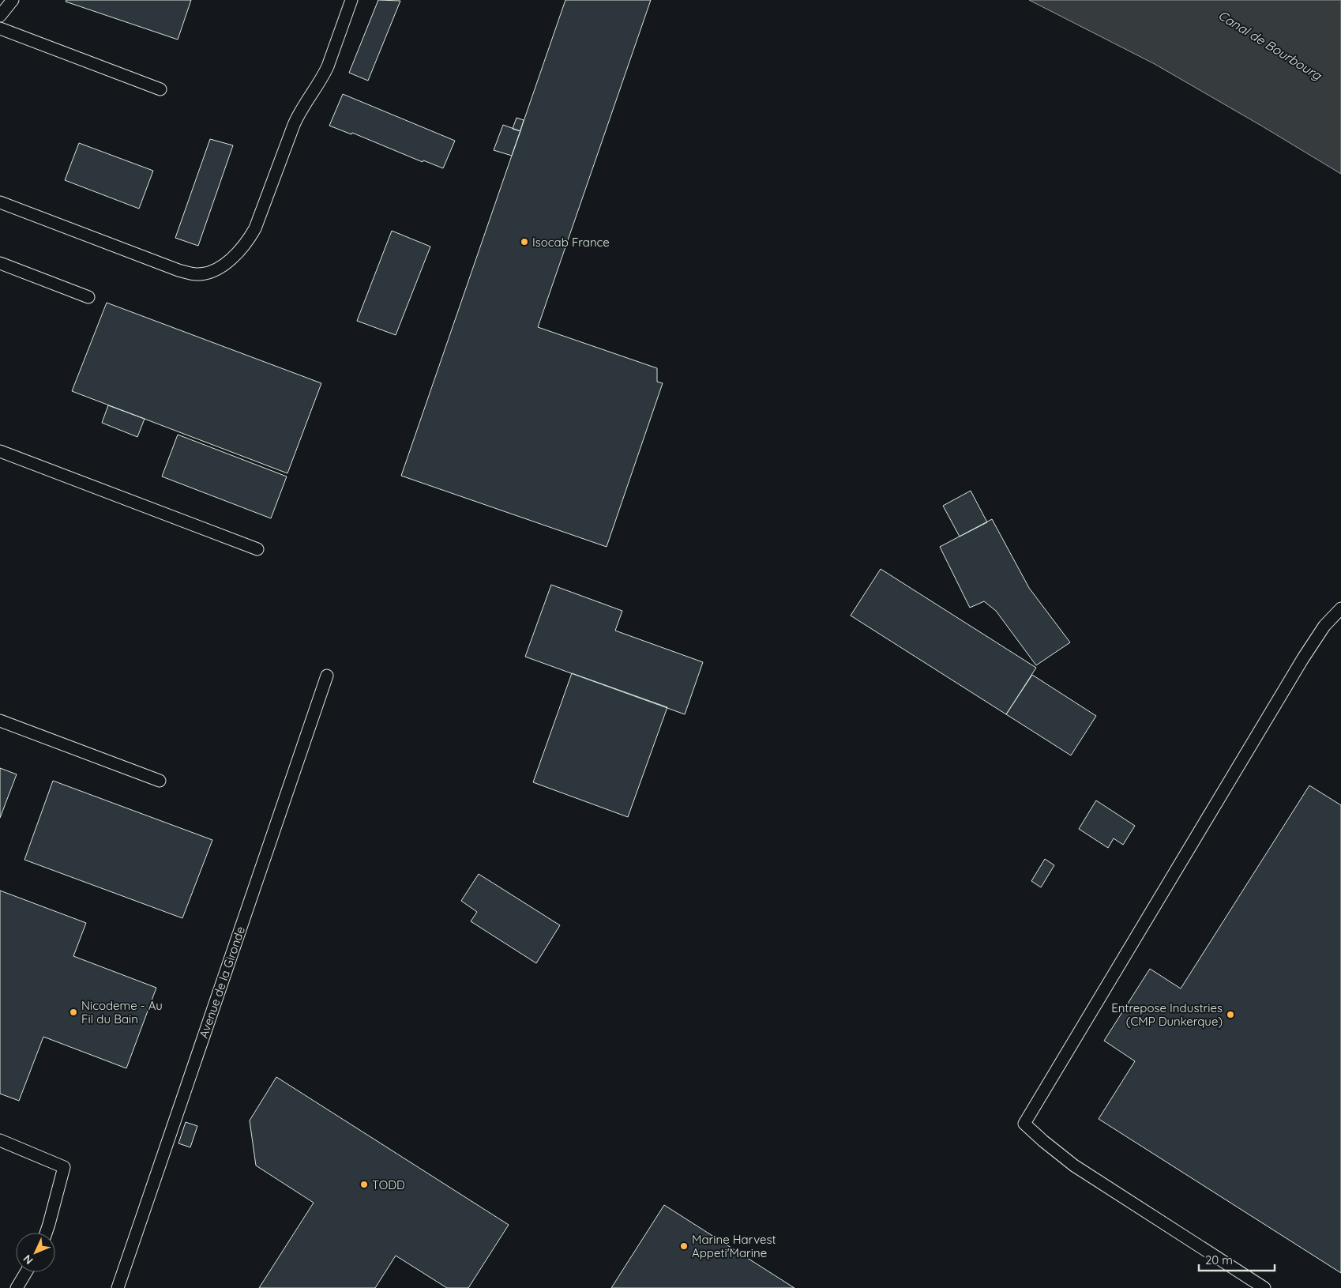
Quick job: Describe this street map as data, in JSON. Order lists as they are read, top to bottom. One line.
{"streets":{"lane":["Avenue de la Gironde"]},"water":["Canal de Bourbourg"],"places":["Isocab France","Nicodeme - Au Fil du Bain","Entrepose Industries (CMP Dunkerque)","TODD","Marine Harvest Appeti'Marine"],"scale_bar":"20 m","north":"bottom left"}
